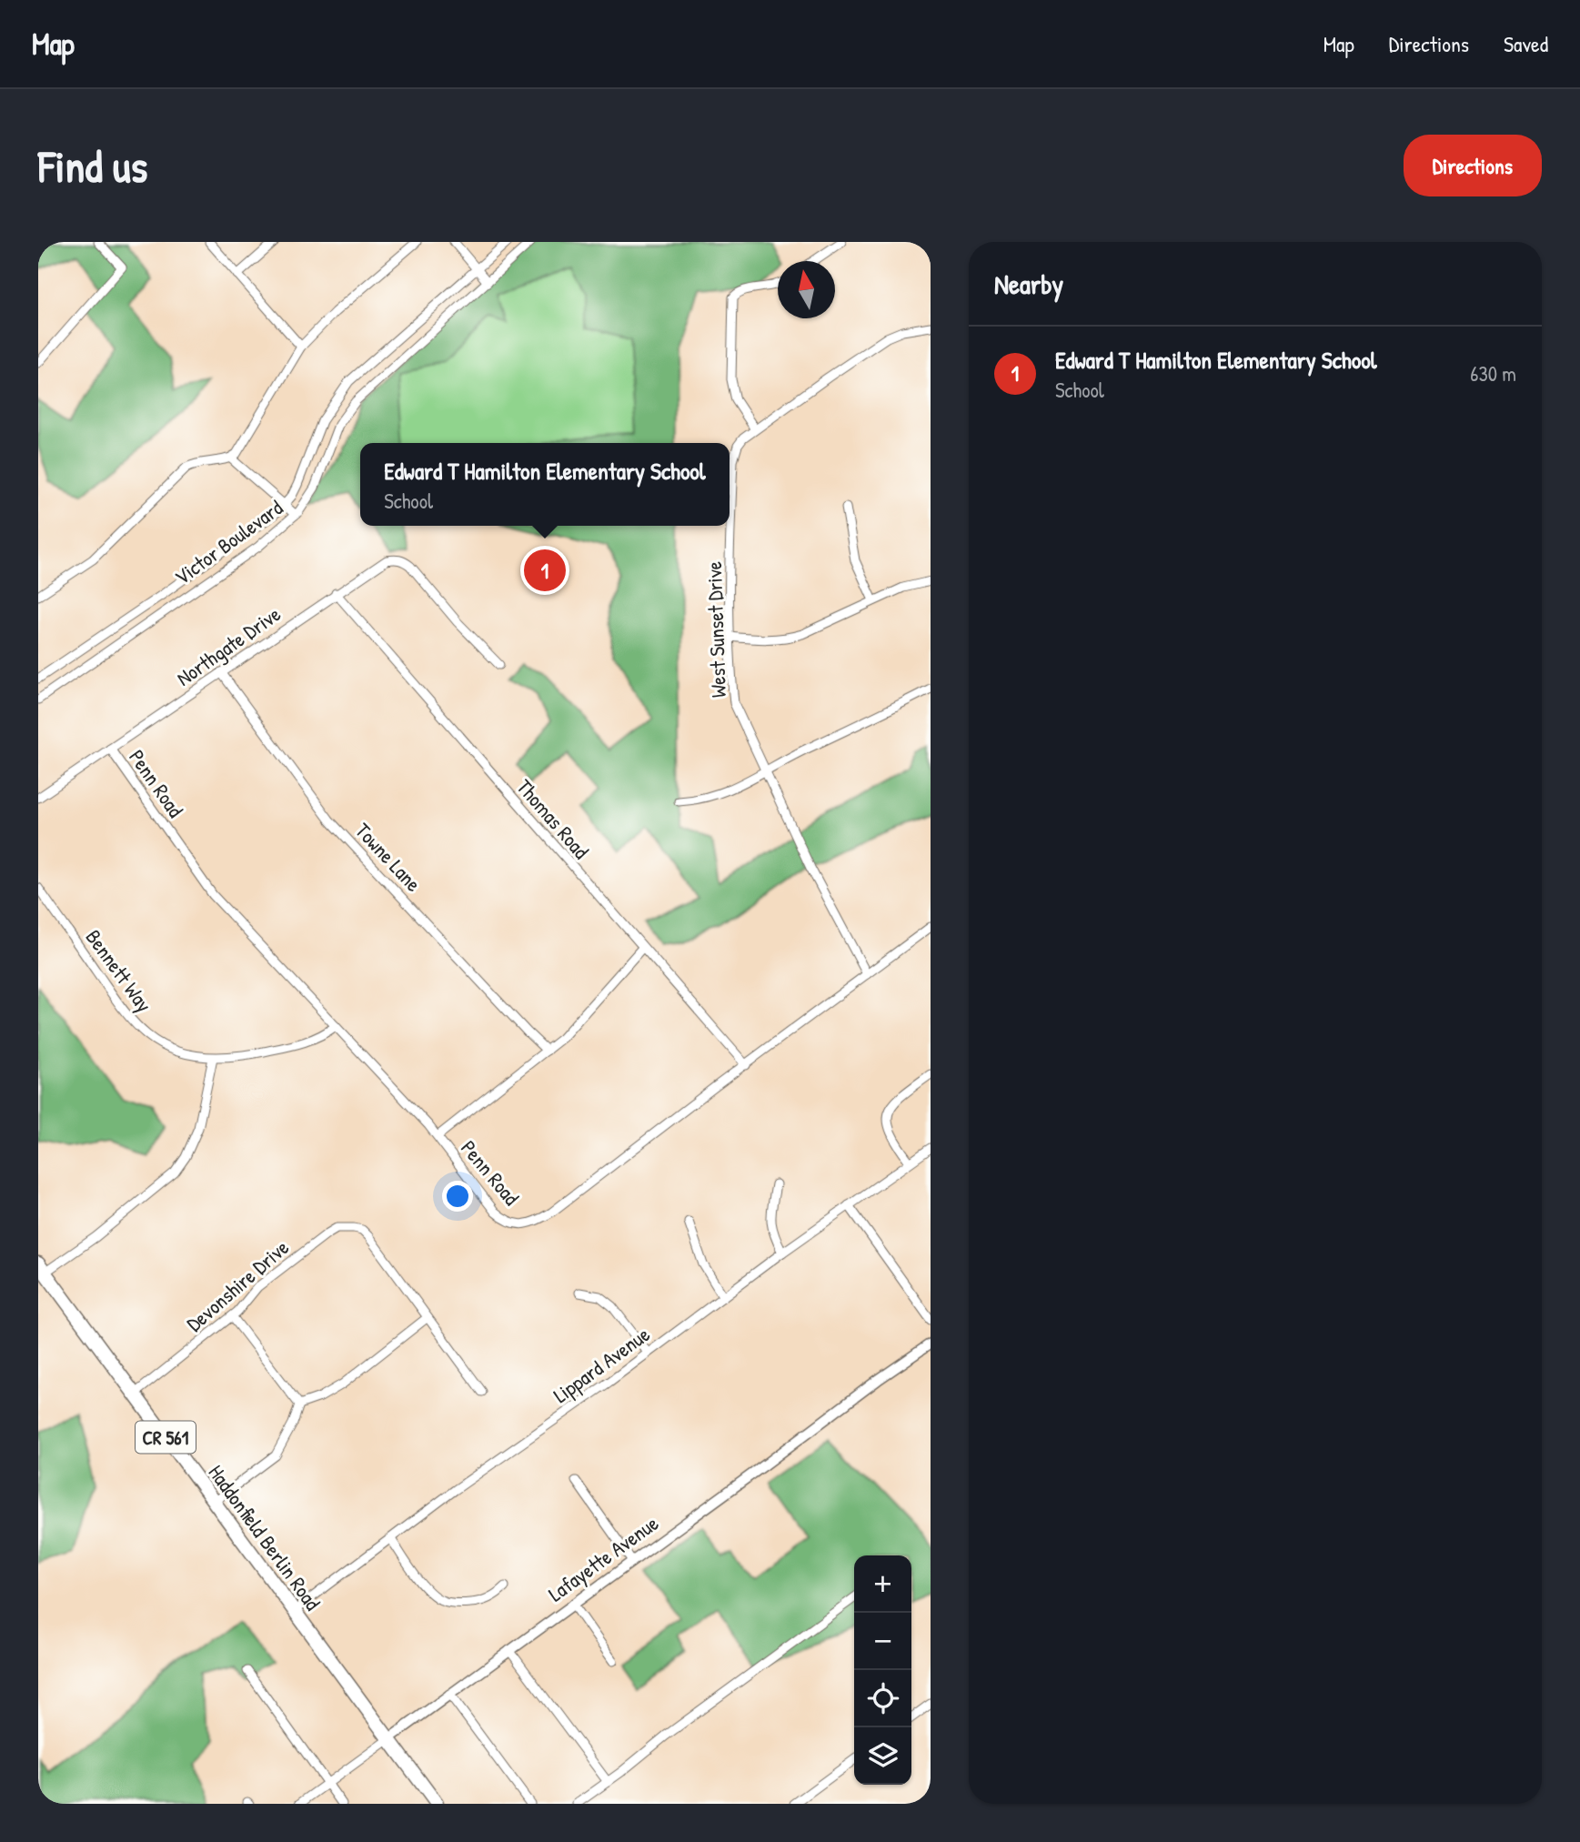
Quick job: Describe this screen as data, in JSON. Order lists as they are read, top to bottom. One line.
{"streets":{"main road":["CR 561","Haddonfield Berlin Road"],"street":["Victor Boulevard","West Sunset Drive","Northgate Drive","Penn Road","Thomas Road","Towne Lane","Bennett Way","Devonshire Drive","Lippard Avenue","Lafayette Avenue"]},"crossings":[["West Sunset Drive","Penn Road"],["Northgate Drive","Penn Road"],["Northgate Drive","Thomas Road"],["Northgate Drive","Towne Lane"],["Penn Road","Thomas Road"],["Penn Road","Bennett Way"],["Devonshire Drive","Haddonfield Berlin Road"],["Lippard Avenue","Haddonfield Berlin Road"],["Haddonfield Berlin Road","Lafayette Avenue"]],"north":"top","page":{"header":"Map","nav":["Map","Directions","Saved"],"buttons":"Directions","title":"Find us","heading":"Nearby","list":[{"mark":"1","name":"Edward T Hamilton Elementary School","note":"School","value":"630 m"}],"popup":["Edward T Hamilton Elementary School","School"],"pins":"1","map_buttons":["+","−"]}}
